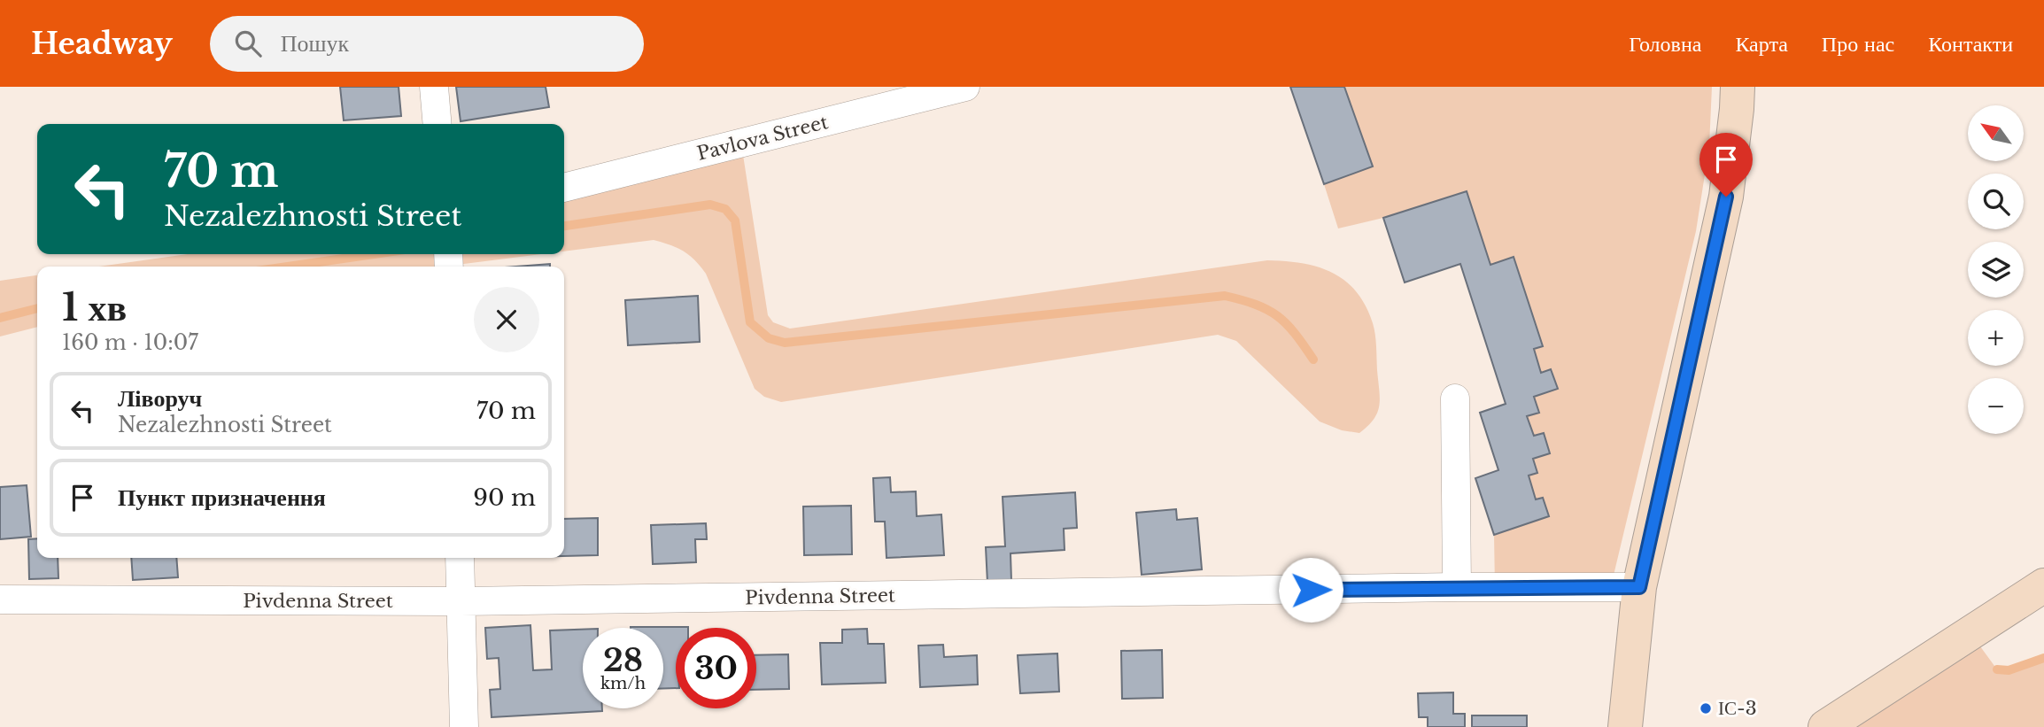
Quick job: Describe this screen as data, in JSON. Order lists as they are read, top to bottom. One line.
{"streets":{"street":["Pavlova Street","Pivdenna Street"]},"places":["ІС-3"],"north":"top left","page":{"header":"Headway","search":"Пошук","nav":["Головна","Карта","Про нас","Контакти"],"map_buttons":["+","−"],"turn":["70 m","Nezalezhnosti Street"],"heading":["1 хв","160 m · 10:07"],"list":[{"name":"Ліворуч","note":"Nezalezhnosti Street","value":"70 m"},{"name":"Пункт призначення","value":"90 m"}],"speed":"28 km/h","limit":"30"}}
